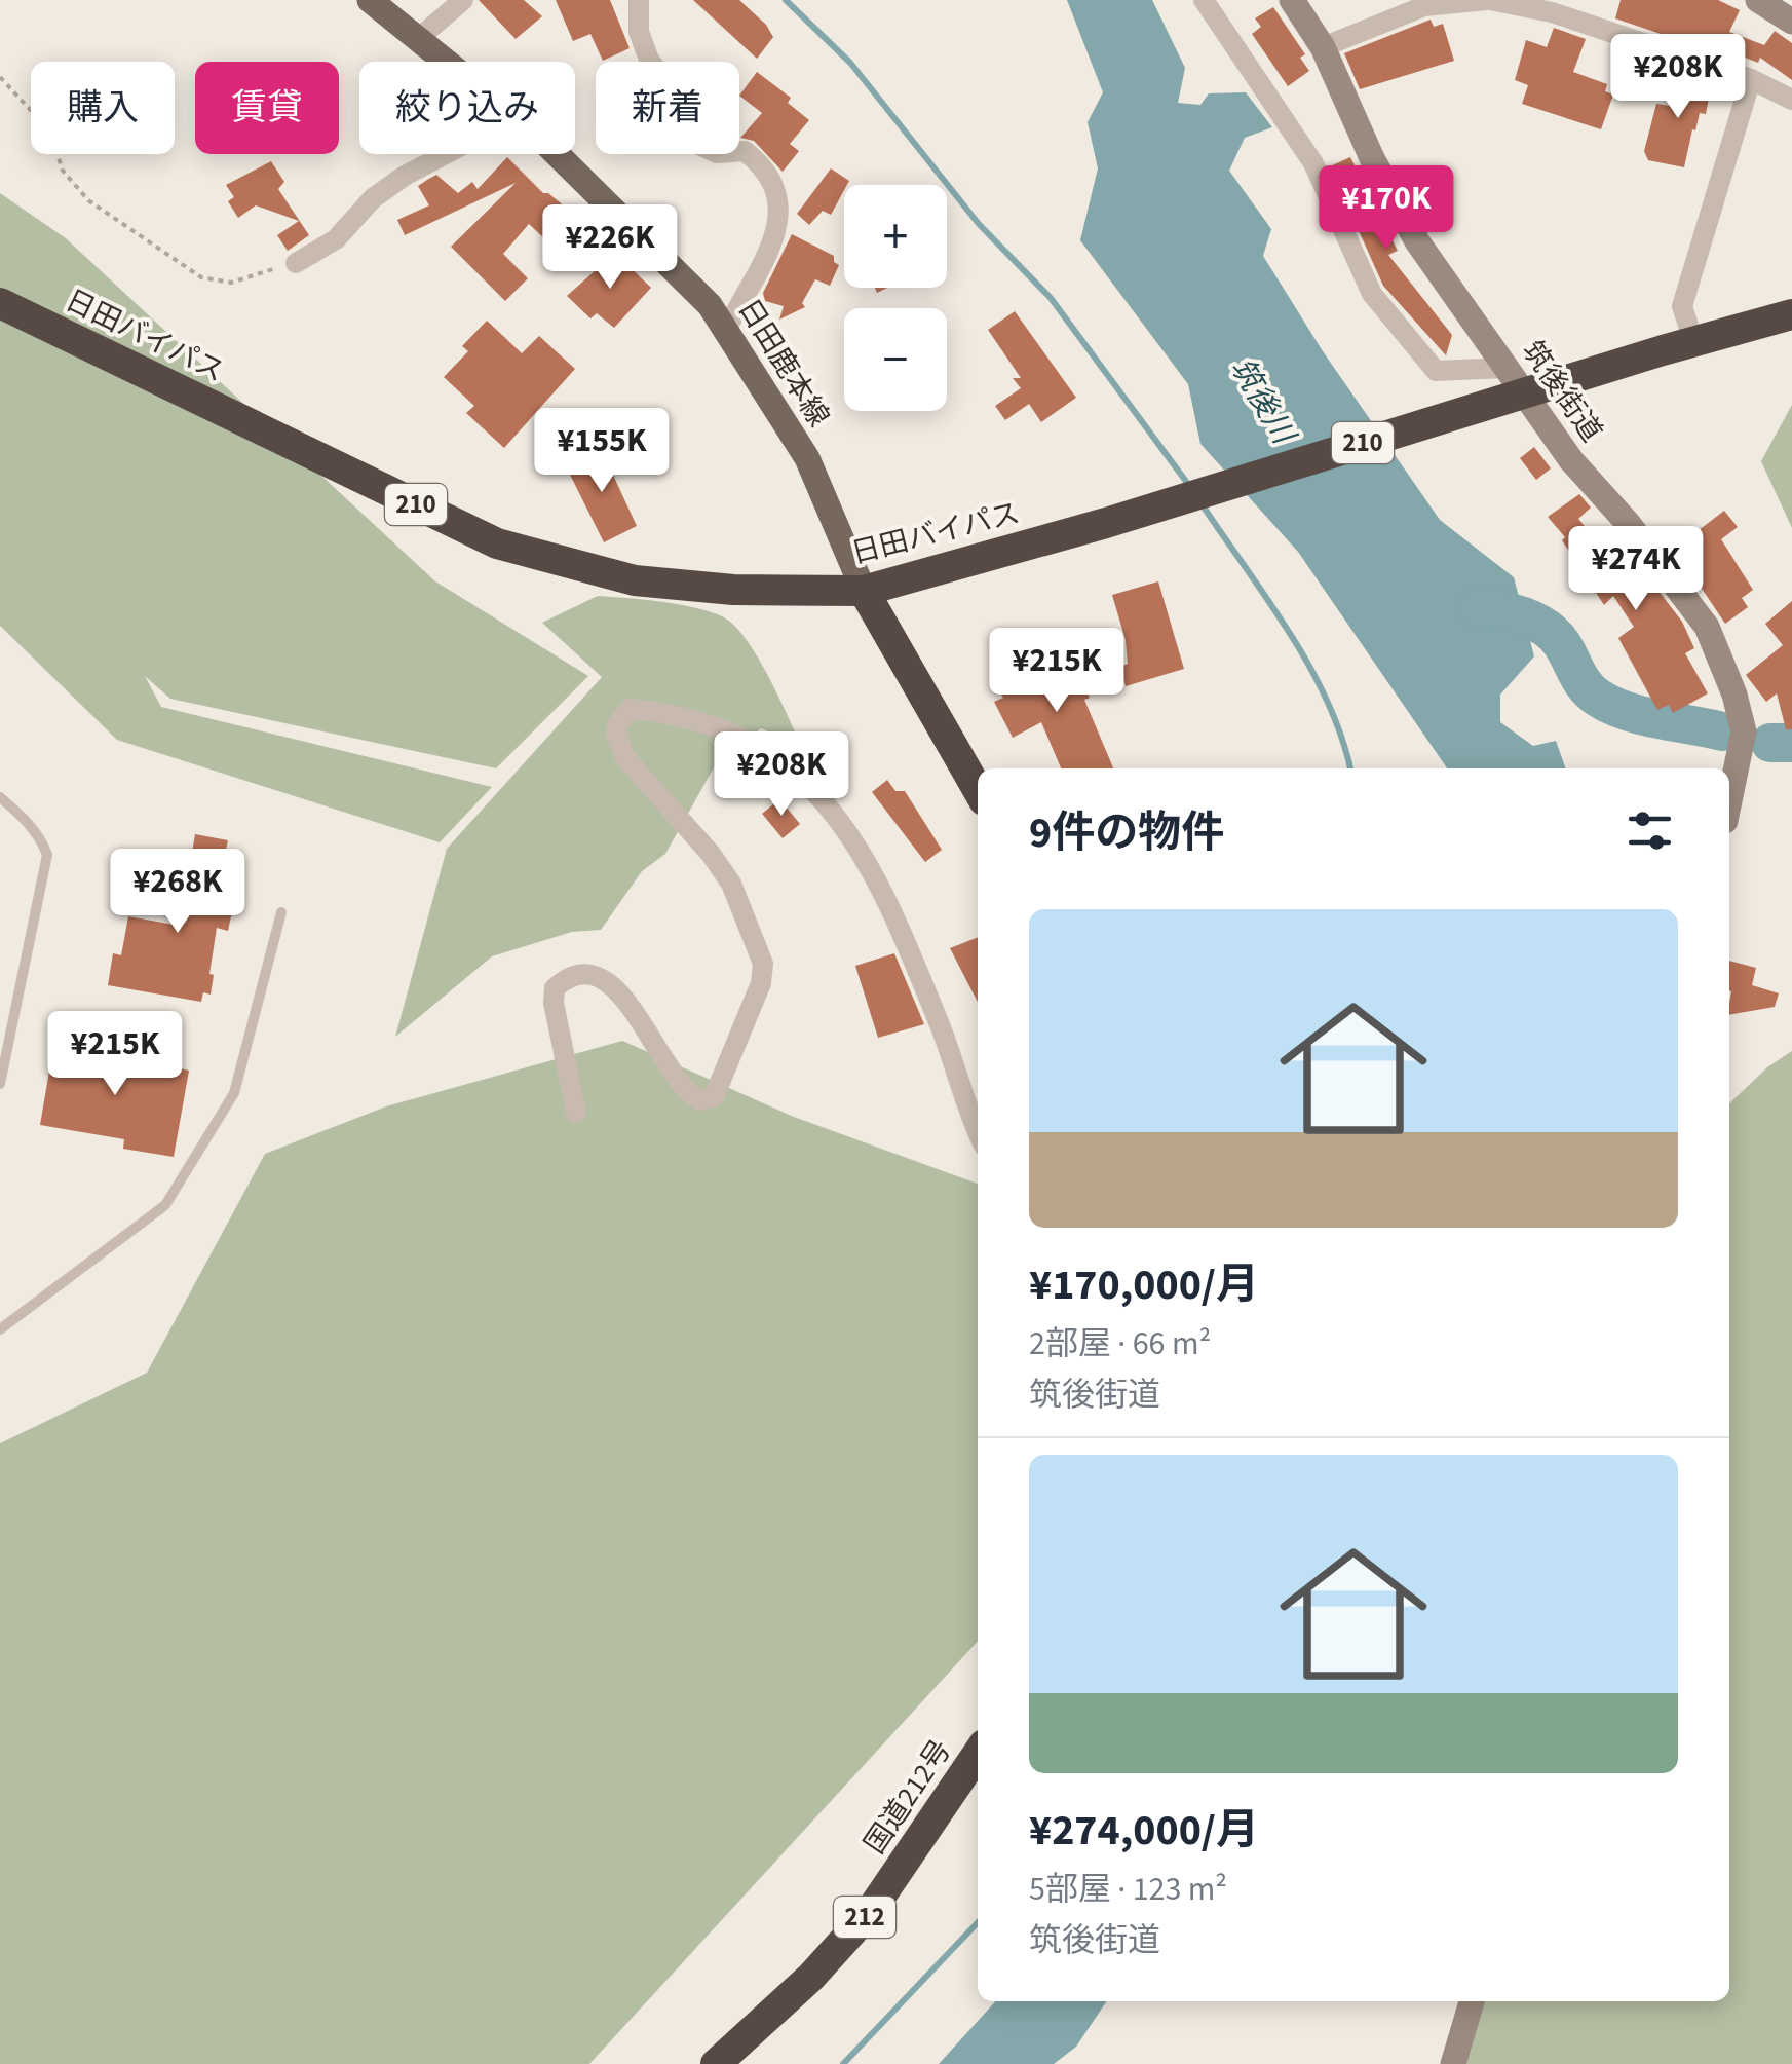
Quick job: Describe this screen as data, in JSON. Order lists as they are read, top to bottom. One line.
{"streets":{"highway":["日田バイパス","210","国道212号","212"],"main road":["日田鹿本線"],"street":["筑後街道"]},"crossings":[["日田バイパス","日田鹿本線"]],"water":["筑後川"],"page":{"price":["¥208K","¥170K","¥226K","¥155K","¥274K","¥215K","¥208K","¥268K","¥215K"],"chip":["購入","賃貸","絞り込み","新着"],"map_buttons":["+","−"],"heading":"9件の物件","list":[{"name":"¥170,000/月","note":"2部屋 · 66 m² · 筑後街道"},{"name":"¥274,000/月","note":"5部屋 · 123 m² · 筑後街道"}]}}
